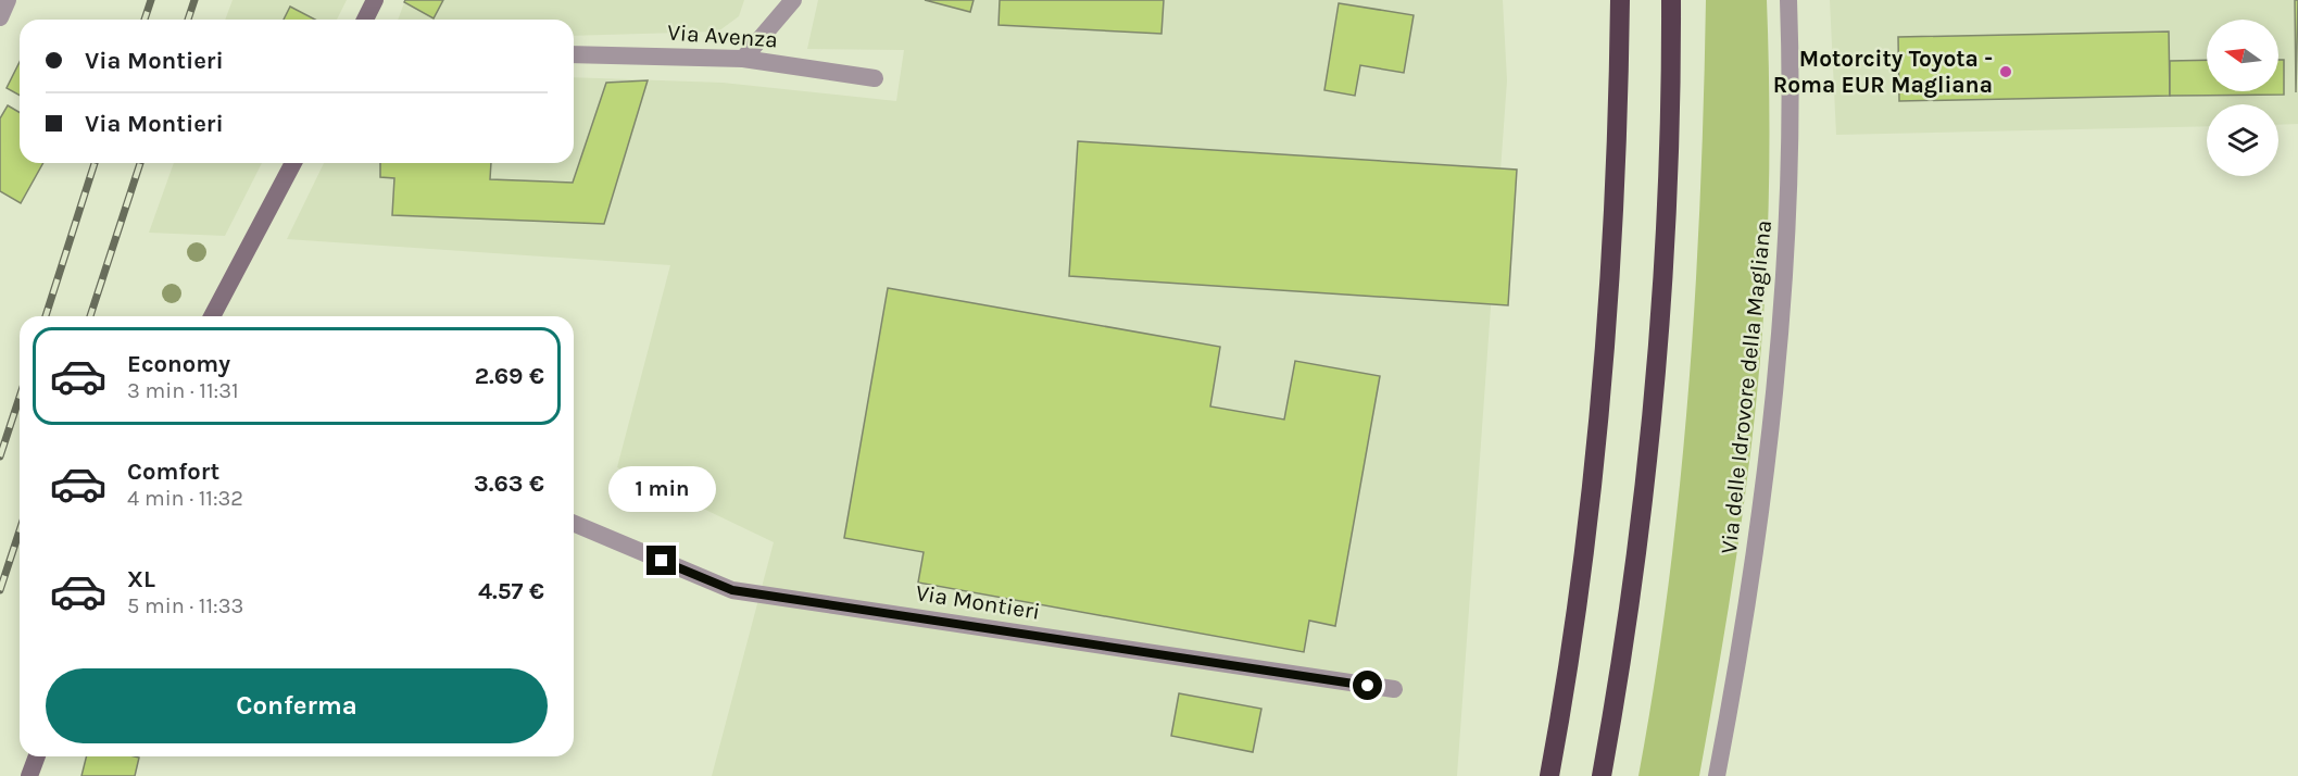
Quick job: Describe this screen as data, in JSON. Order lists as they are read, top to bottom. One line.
{"streets":{"street":["Via Avenza","Via delle Idrovore della Magliana","Via Montieri"]},"places":["Motorcity Toyota - Roma EUR Magliana"],"north":"left","page":{"banner":["Via Montieri","Via Montieri"],"list":[{"name":"Economy","note":"3 min · 11:31","value":"2.69 €"},{"name":"Comfort","note":"4 min · 11:32","value":"3.63 €"},{"name":"XL","note":"5 min · 11:33","value":"4.57 €"}],"bubble":"1 min","buttons":"Conferma"}}
